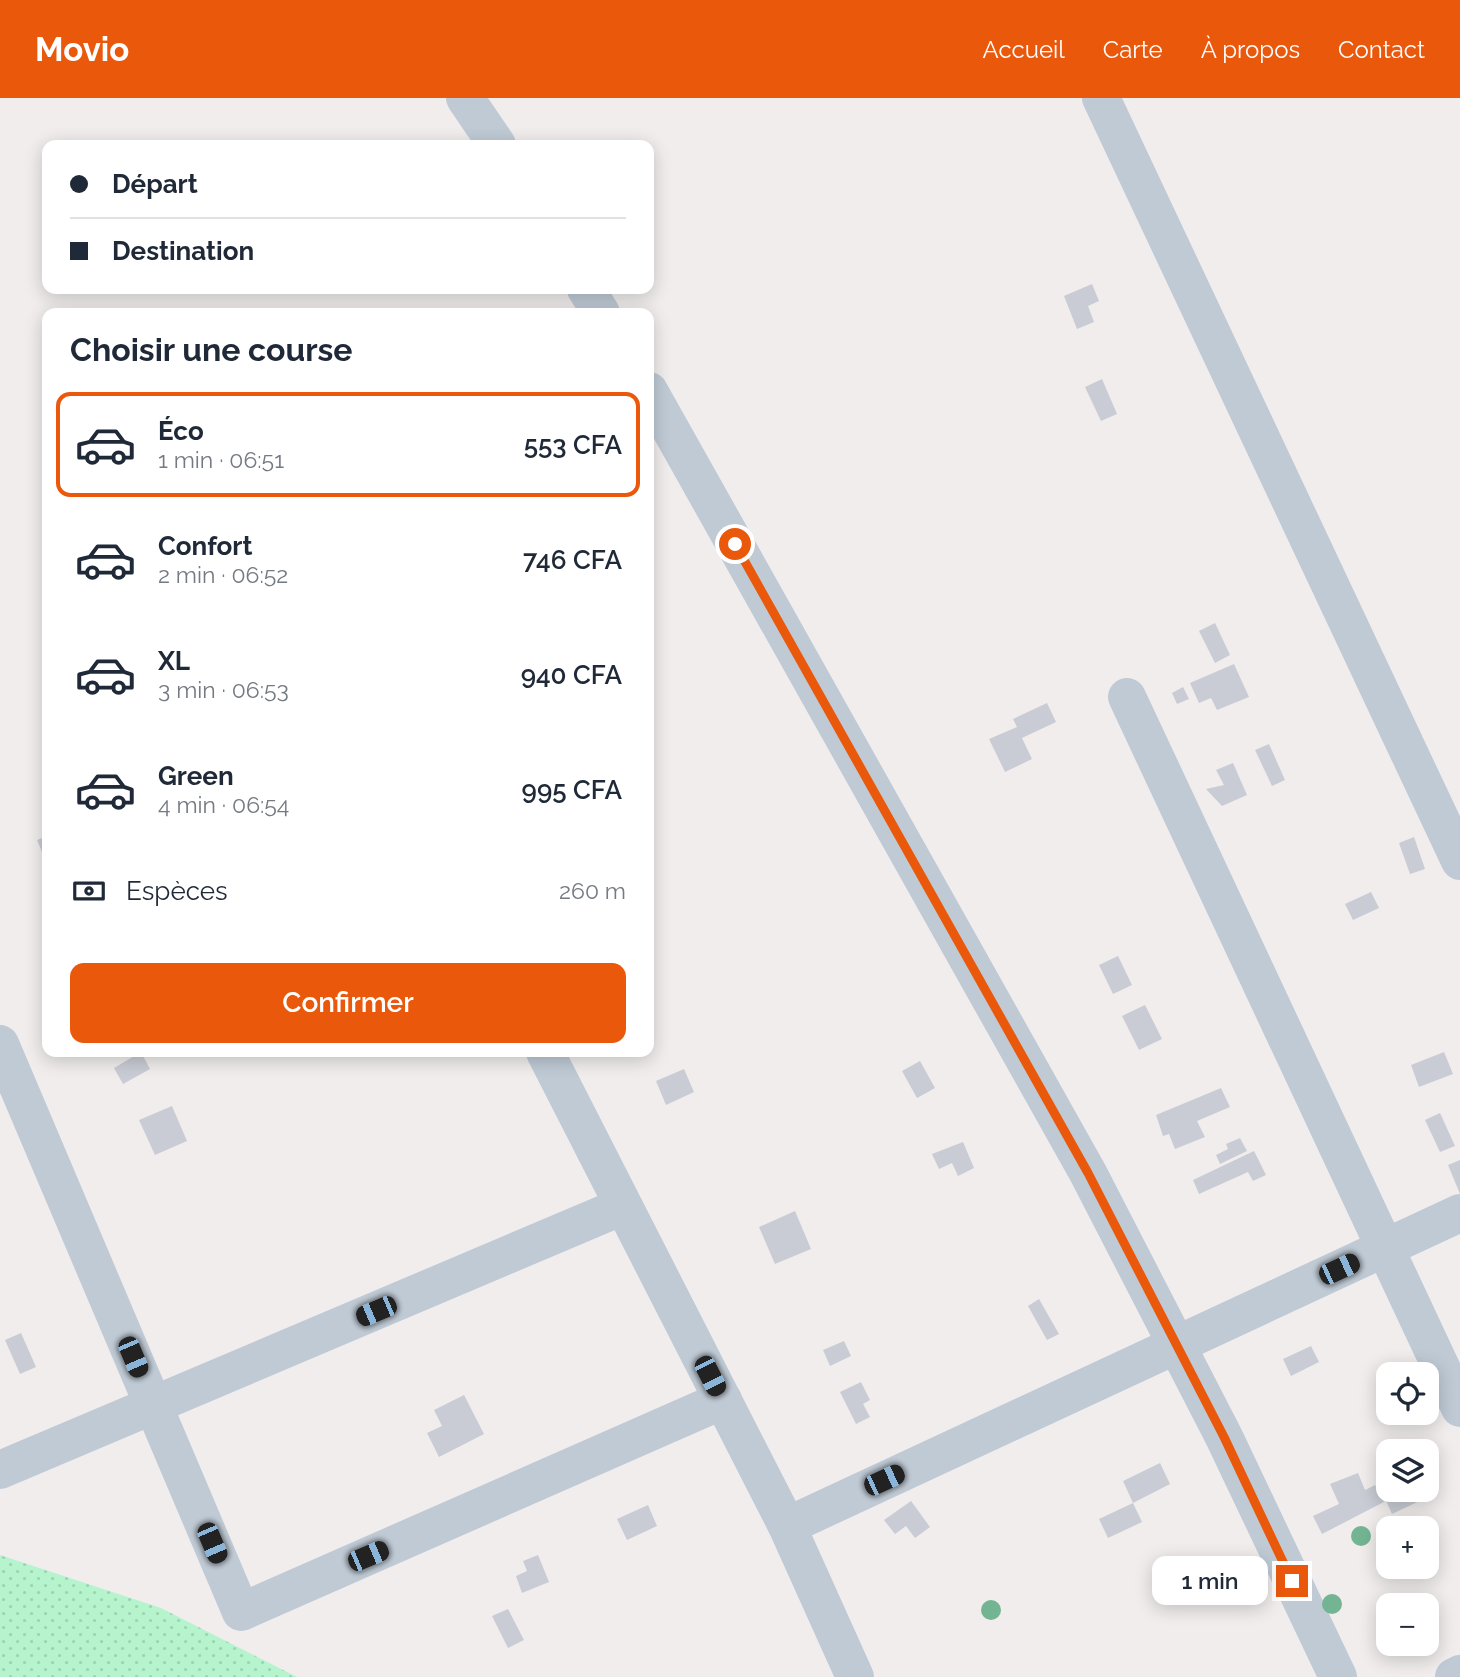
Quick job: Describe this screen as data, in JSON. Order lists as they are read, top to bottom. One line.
{"page":{"header":"Movio","nav":["Accueil","Carte","À propos","Contact"],"banner":["Départ","Destination"],"heading":"Choisir une course","list":[{"name":"Éco","note":"1 min · 06:51","value":"553 CFA"},{"name":"Confort","note":"2 min · 06:52","value":"746 CFA"},{"name":"XL","note":"3 min · 06:53","value":"940 CFA"},{"name":"Green","note":"4 min · 06:54","value":"995 CFA"}],"pay":["Espèces","260 m"],"buttons":"Confirmer","map_buttons":["+","−"],"bubble":"1 min"}}
